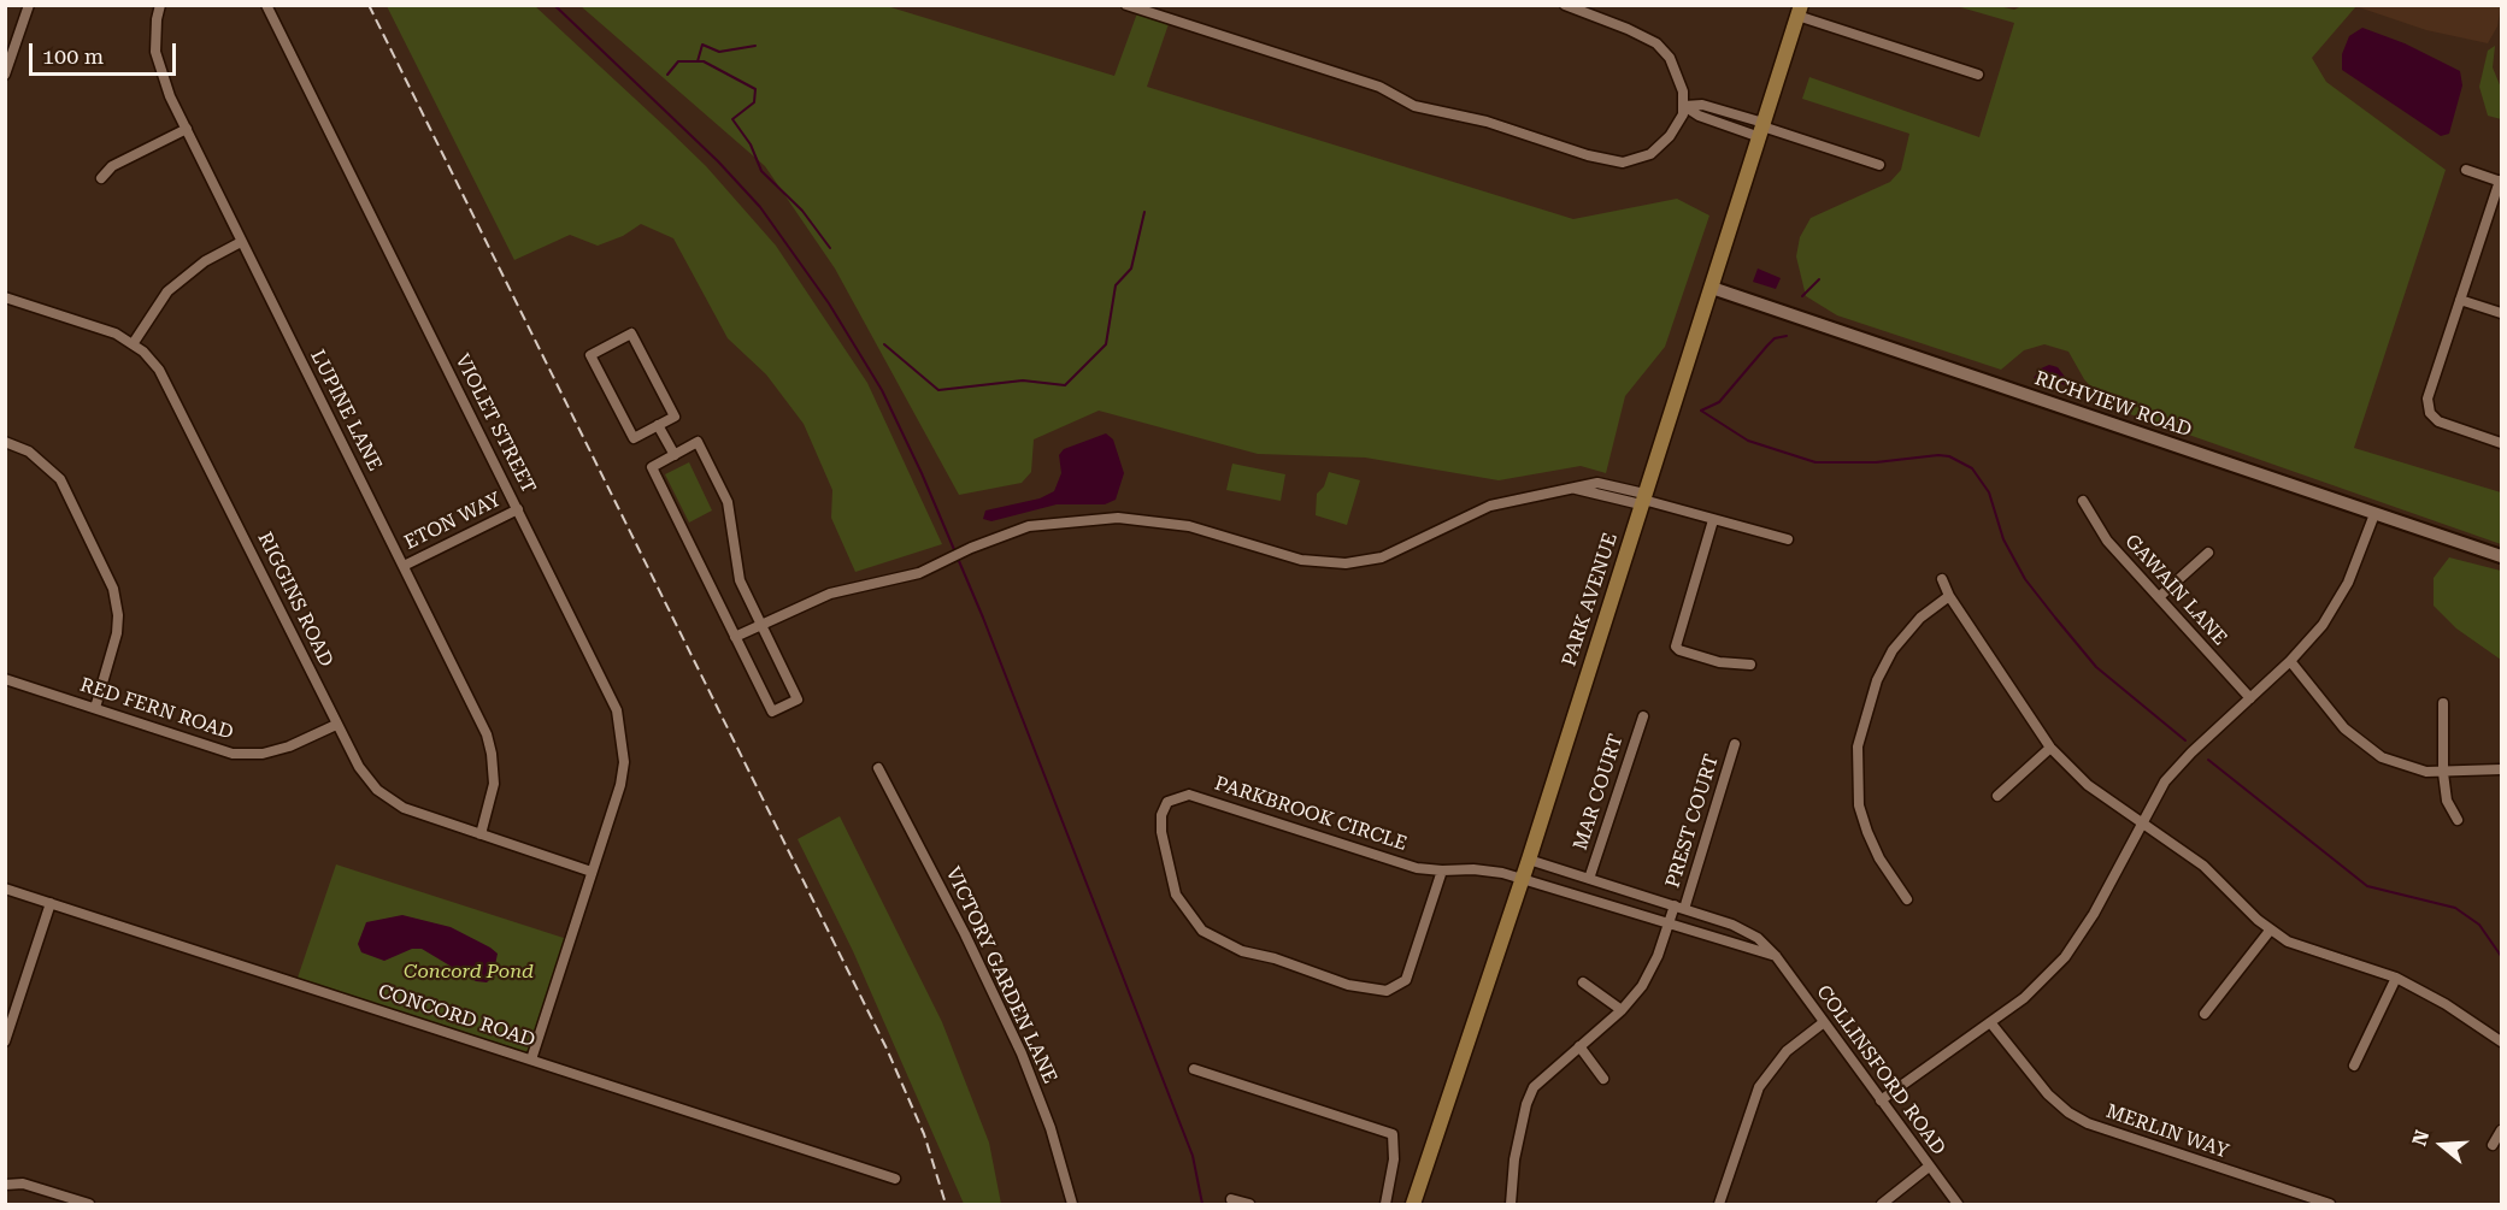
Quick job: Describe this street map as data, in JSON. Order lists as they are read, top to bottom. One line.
{"streets":{"main road":["PARK AVENUE"],"street":["RICHVIEW ROAD","LUPINE LANE","VIOLET STREET","ETON WAY","GAWAIN LANE","RIGGINS ROAD","RED FERN ROAD","MAR COURT","PARKBROOK CIRCLE","PREST COURT","VICTORY GARDEN LANE","CONCORD ROAD","COLLINSFORD ROAD","MERLIN WAY"]},"crossings":[["RICHVIEW ROAD","PARK AVENUE"],["LUPINE LANE","ETON WAY"],["LUPINE LANE","RIGGINS ROAD"],["VIOLET STREET","ETON WAY"],["VIOLET STREET","RIGGINS ROAD"],["VIOLET STREET","CONCORD ROAD"],["RIGGINS ROAD","RED FERN ROAD"],["PARK AVENUE","PARKBROOK CIRCLE"],["PARK AVENUE","COLLINSFORD ROAD"],["MAR COURT","COLLINSFORD ROAD"],["PREST COURT","COLLINSFORD ROAD"]],"parks":["Concord Pond"],"scale_bar":"100 m","north":"left"}
